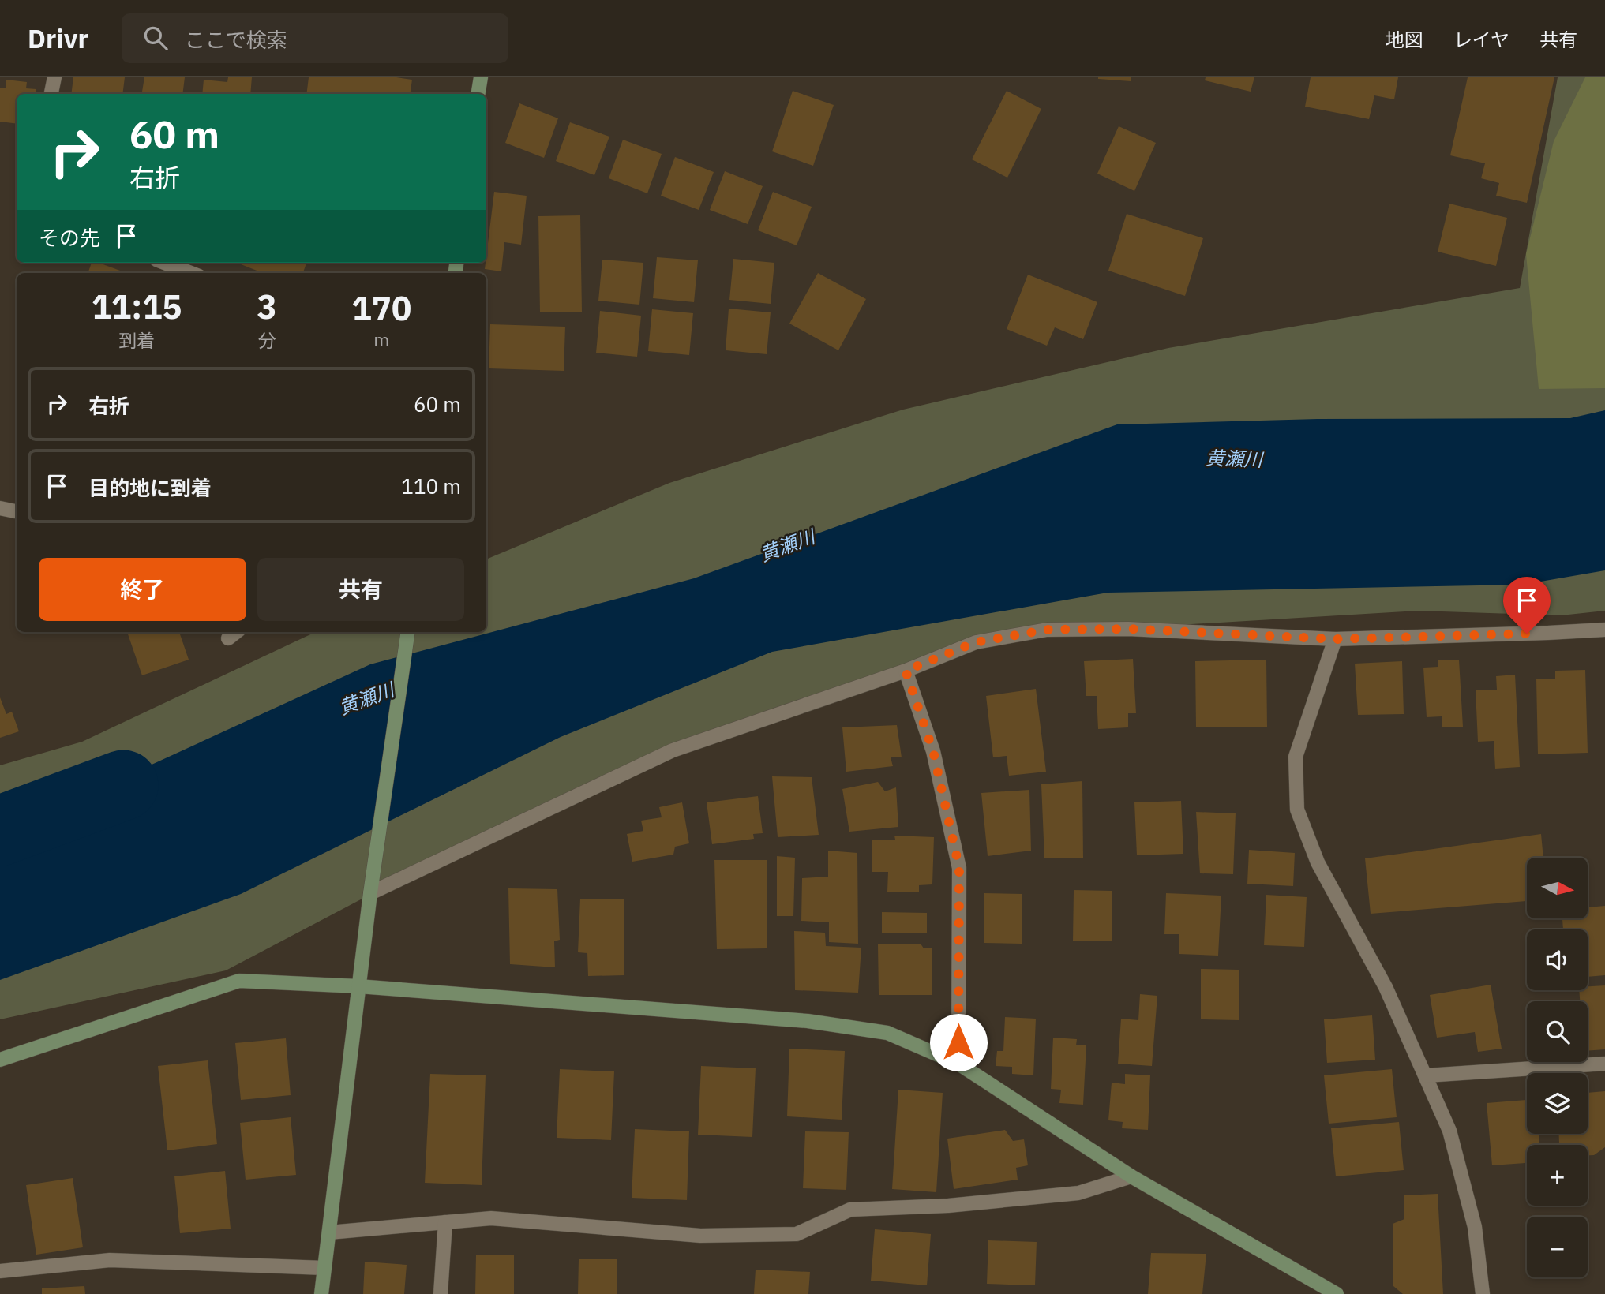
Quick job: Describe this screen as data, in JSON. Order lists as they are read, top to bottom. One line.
{"water":["黄瀬川"],"north":"right","page":{"header":"Drivr","search":"ここで検索","nav":["地図","レイヤ","共有"],"turn":["60 m","右折"],"then":"その先","eta":["11:15","到着","3","分","170","m"],"list":[{"name":"右折","value":"60 m"},{"name":"目的地に到着","value":"110 m"}],"buttons":["終了","共有"],"map_buttons":["+","−"]}}
